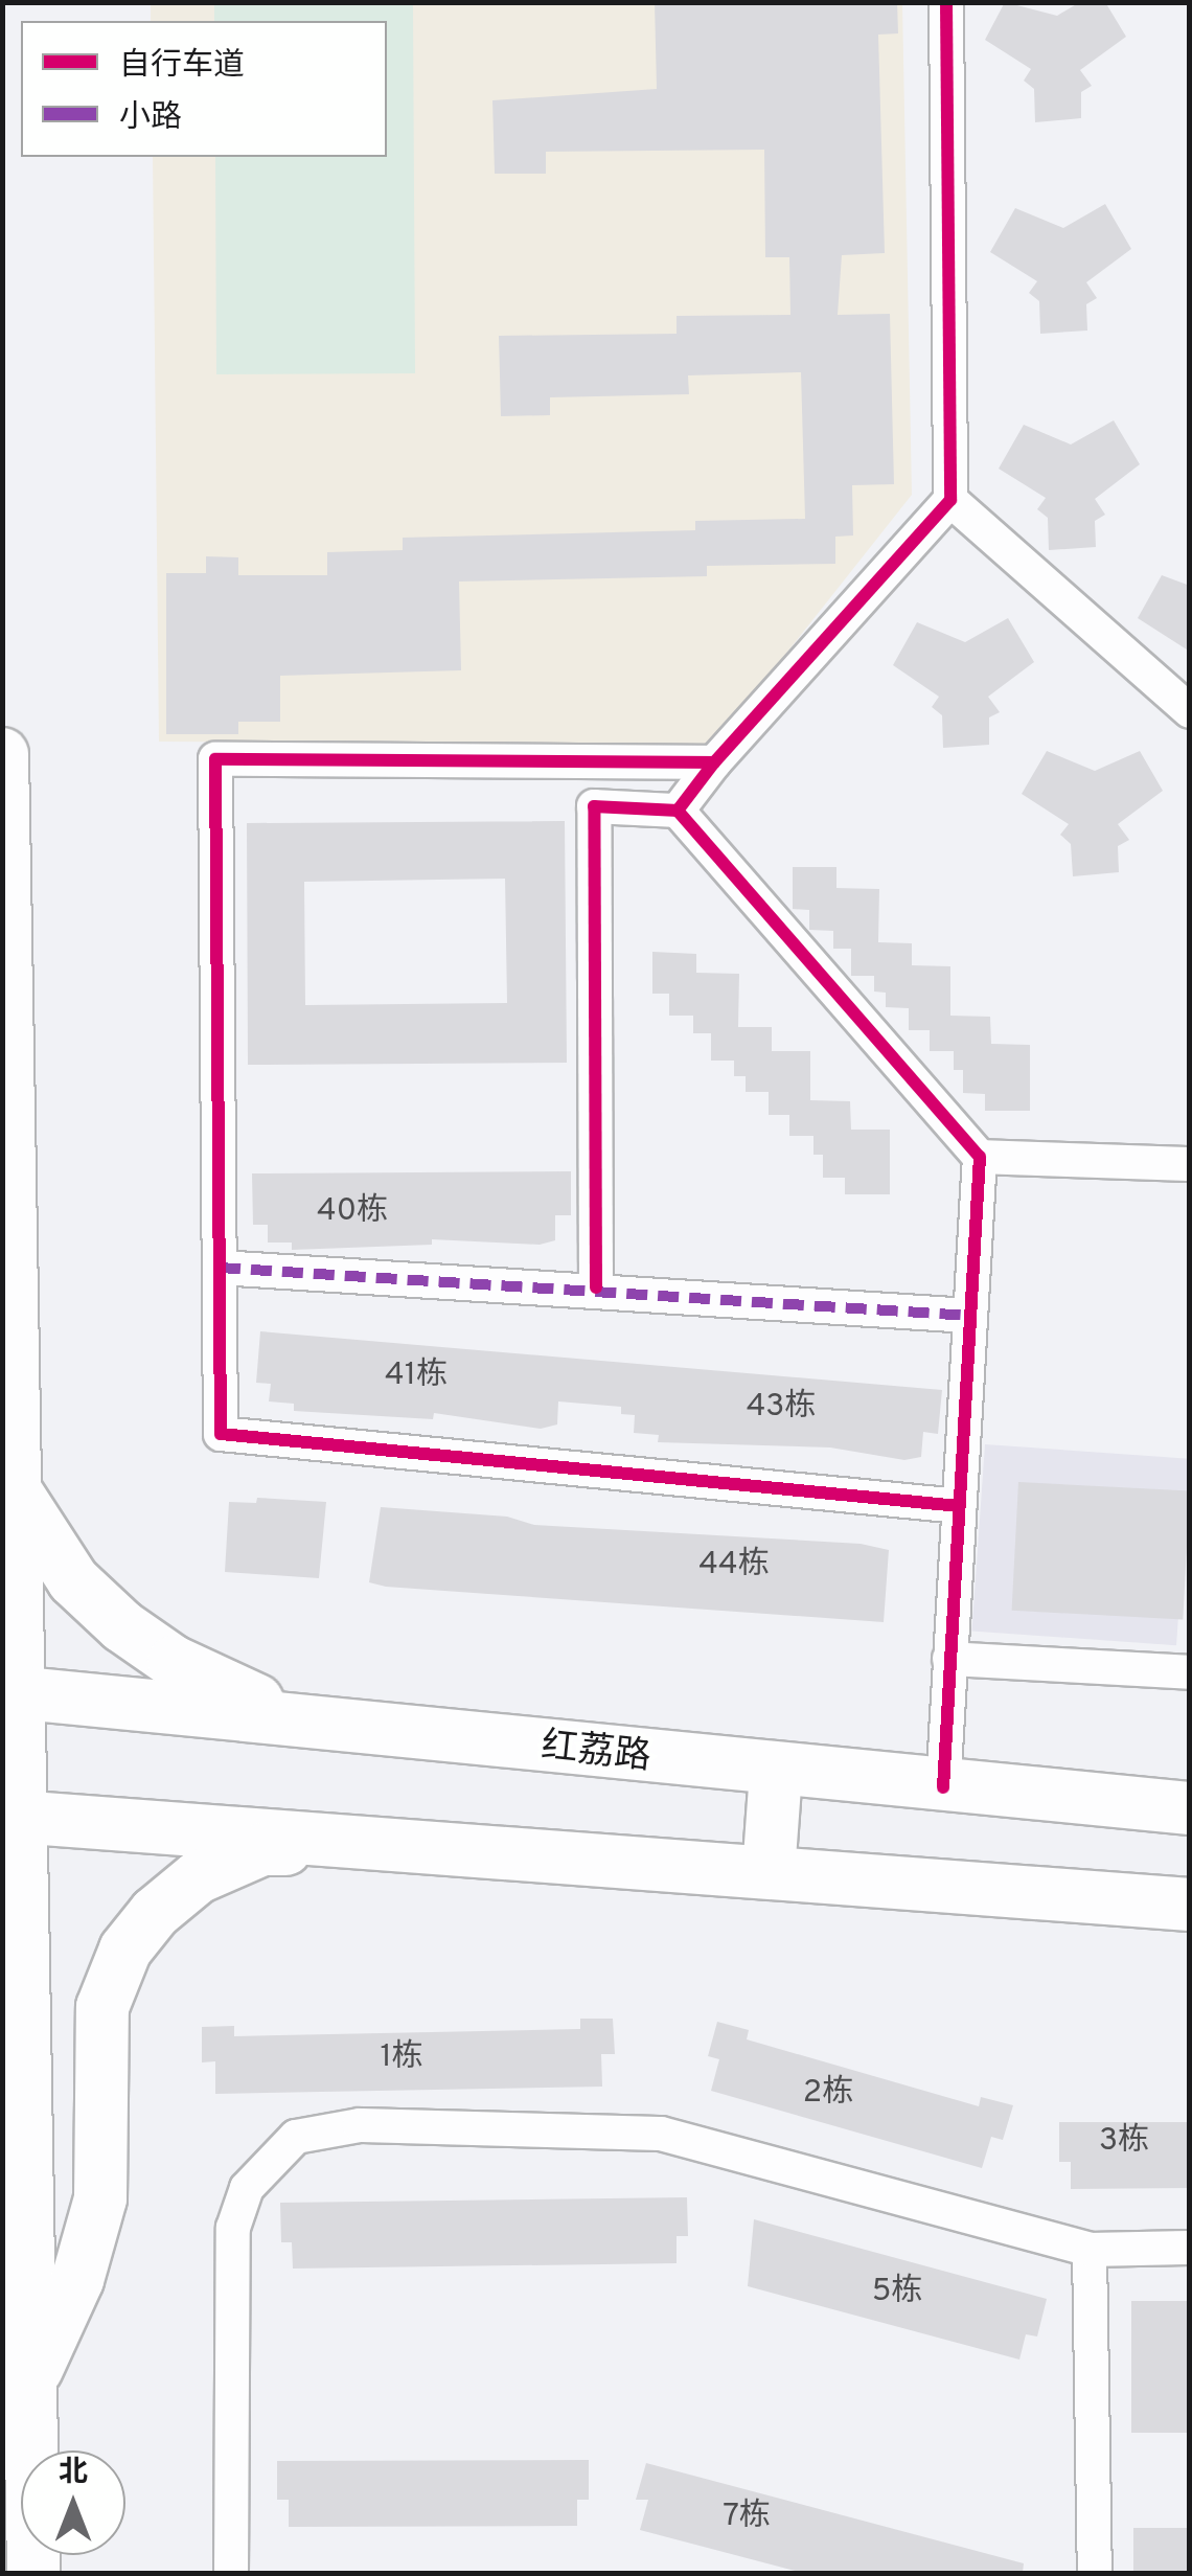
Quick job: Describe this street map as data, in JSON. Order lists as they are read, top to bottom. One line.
{"streets":{"main road":["红荔路"]},"house_numbers":["40栋","41栋","43栋","44栋","1栋","2栋","3栋","5栋","7栋"],"legend":["自行车道","小路"],"north":"top"}
